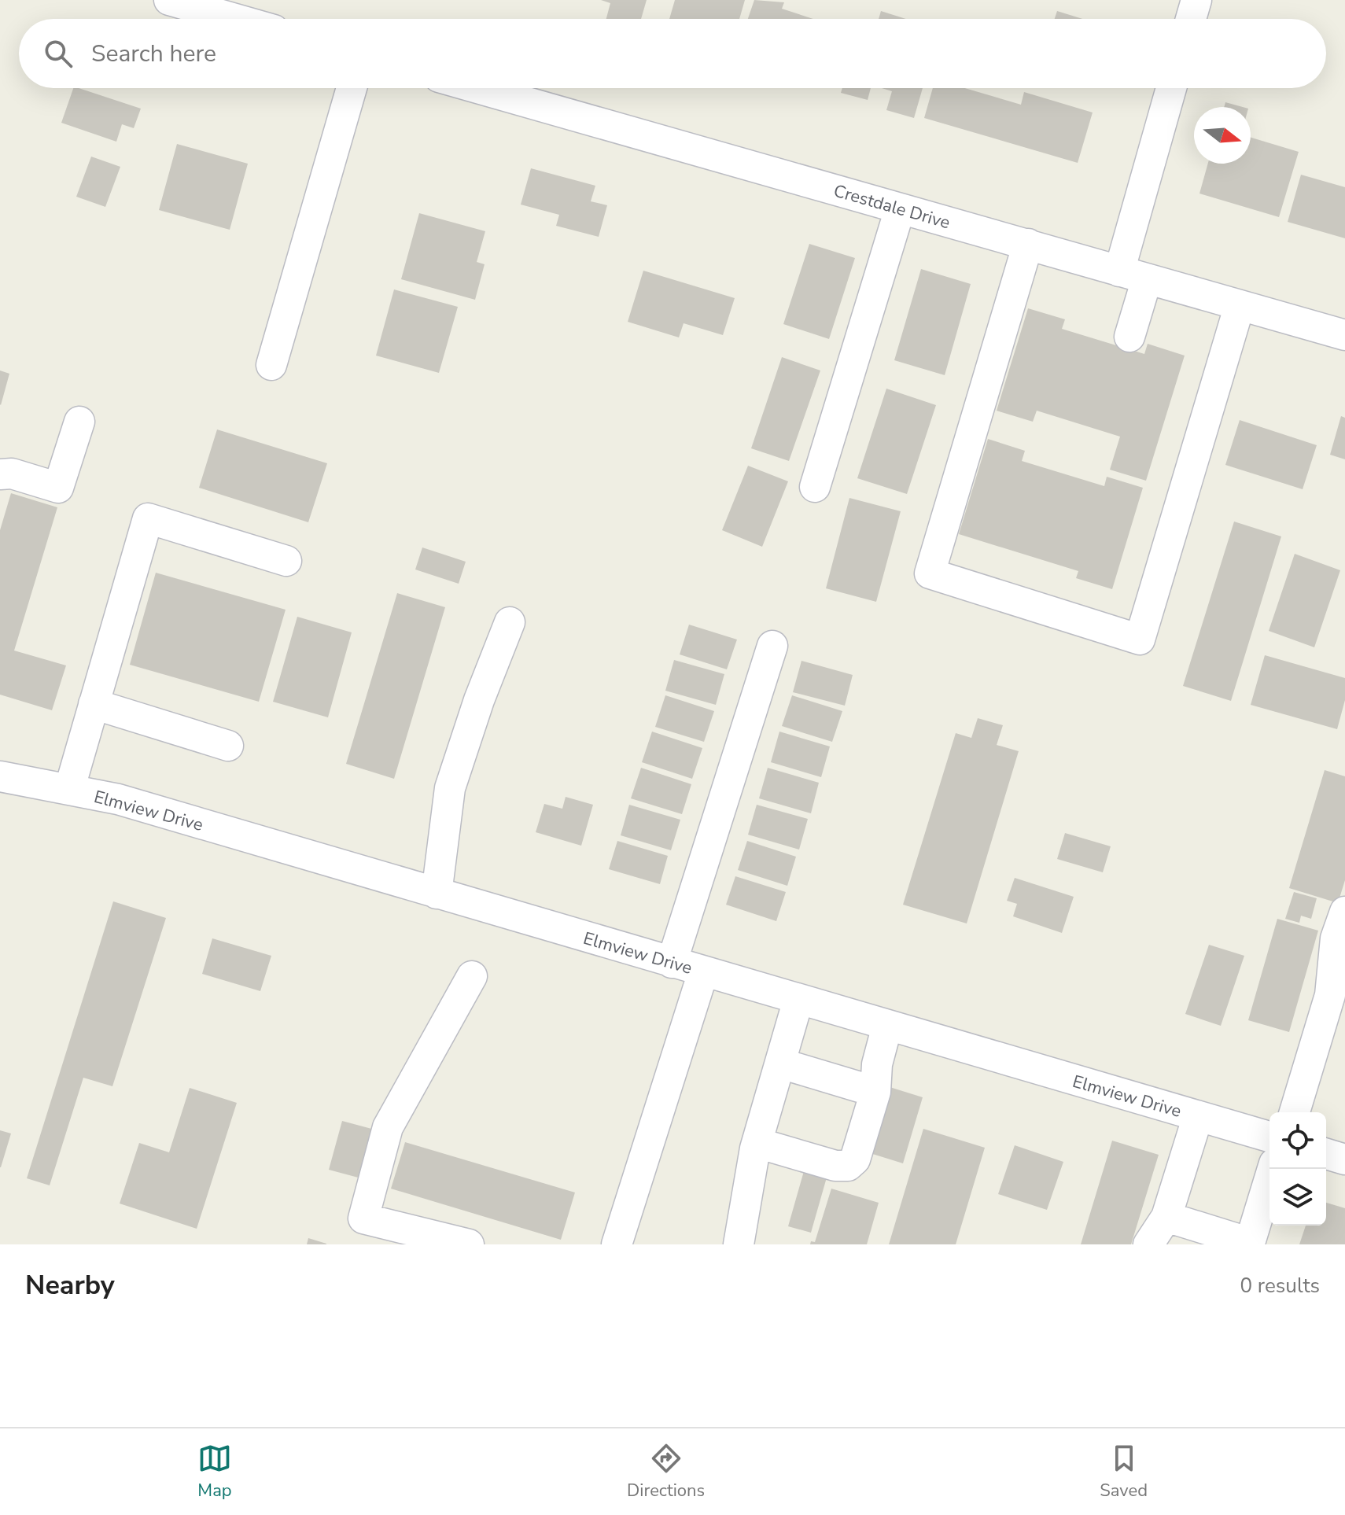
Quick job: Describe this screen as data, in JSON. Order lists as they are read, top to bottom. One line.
{"streets":{"street":["Crestdale Drive","Elmview Drive"]},"north":"right","page":{"search":"Search here","heading":["Nearby","0 results"],"nav":["Map","Directions","Saved"]}}
